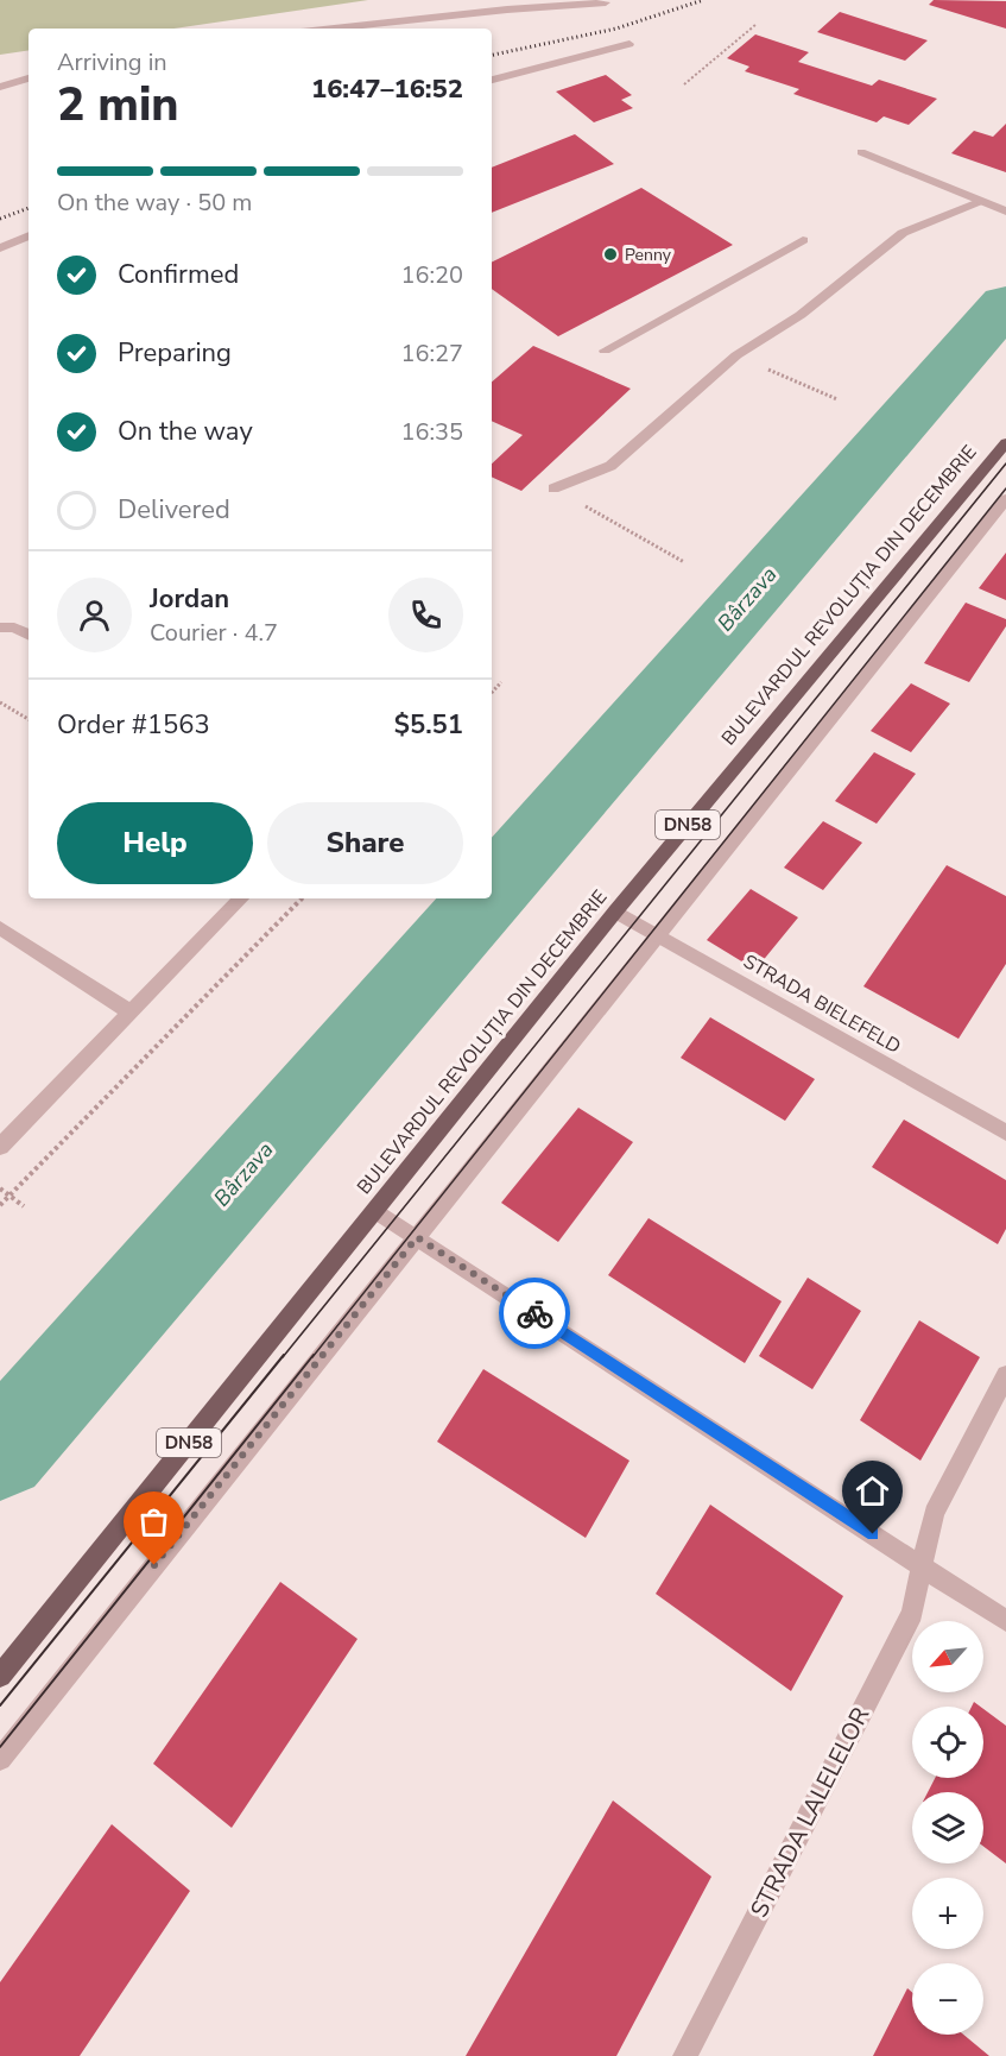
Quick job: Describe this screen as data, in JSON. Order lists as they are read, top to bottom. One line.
{"streets":{"main road":["BULEVARDUL REVOLUȚIA DIN DECEMBRIE","DN58"],"street":["STRADA BIELEFELD","STRADA LALELELOR"]},"crossings":[["BULEVARDUL REVOLUȚIA DIN DECEMBRIE","STRADA BIELEFELD"]],"water":["Bârzava"],"places":["Penny"],"north":"bottom left","page":{"heading":["2 min","Arriving in","16:47–16:52"],"panel":["Jordan","Courier · 4.7","Order #1563","$5.51"],"bar":"On the way · 50 m","list":[["Confirmed","16:20"],["Preparing","16:27"],["On the way","16:35"],"Delivered"],"buttons":["Help","Share"],"map_buttons":["+","−"]}}
